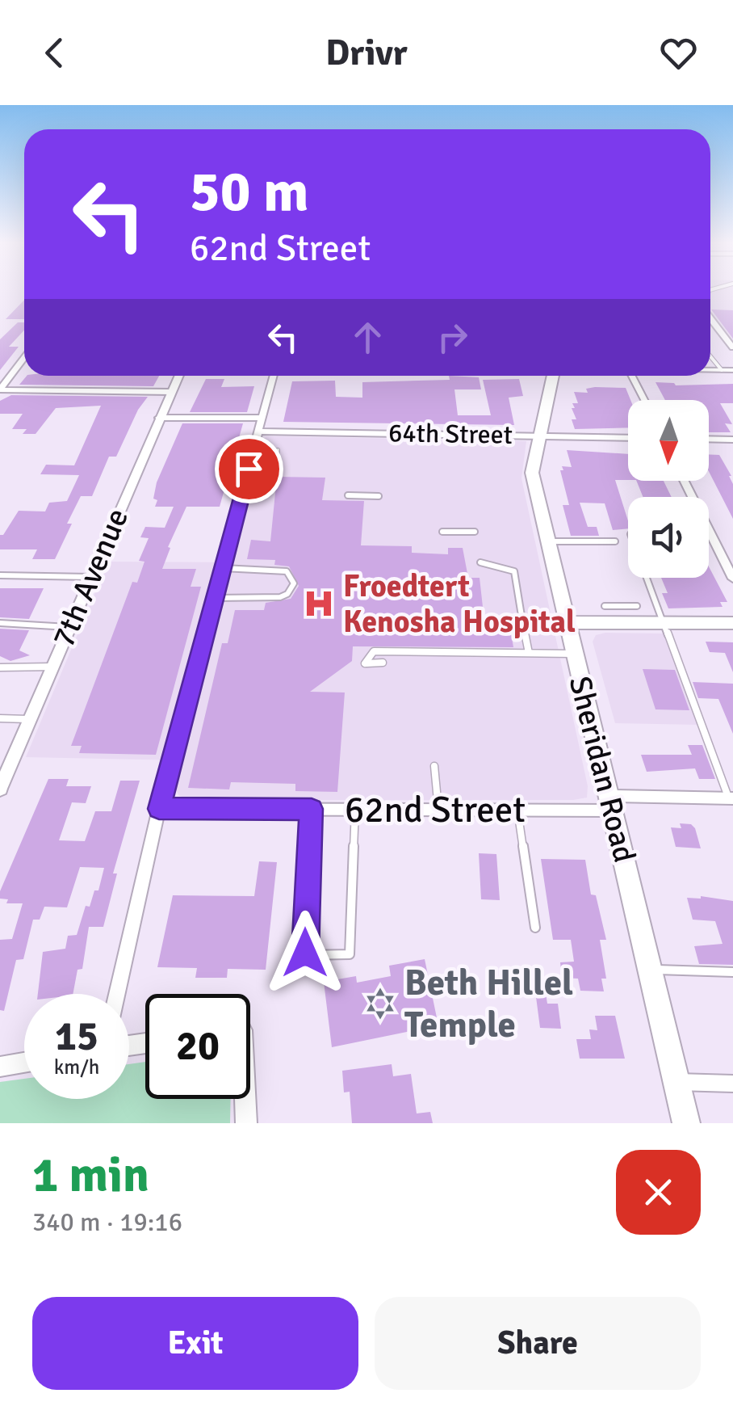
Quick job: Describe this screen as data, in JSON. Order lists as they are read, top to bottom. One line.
{"streets":{"main road":["Sheridan Road"],"street":["64th Street","7th Avenue","62nd Street"]},"crossings":[["64th Street","Sheridan Road"],["Sheridan Road","62nd Street"]],"places":{"hospital":["Froedtert Kenosha Hospital"],"synagogue":["Beth Hillel Temple"]},"north":"bottom","page":{"header":"Drivr","turn":["50 m","62nd Street"],"speed":"15 km/h","limit":"20","heading":["1 min","340 m · 19:16"],"buttons":["Exit","Share"]}}
